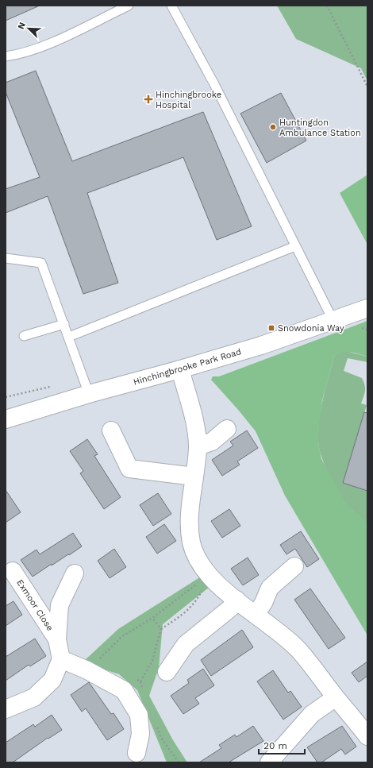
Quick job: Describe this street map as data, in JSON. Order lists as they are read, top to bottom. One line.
{"streets":{"street":["Hinchingbrooke Park Road","Exmoor Close"]},"places":{"health":["Hinchingbrooke Hospital"],"other":["Huntingdon Ambulance Station"],"transit":["Snowdonia Way"]},"scale_bar":"20 m","north":"top left"}
